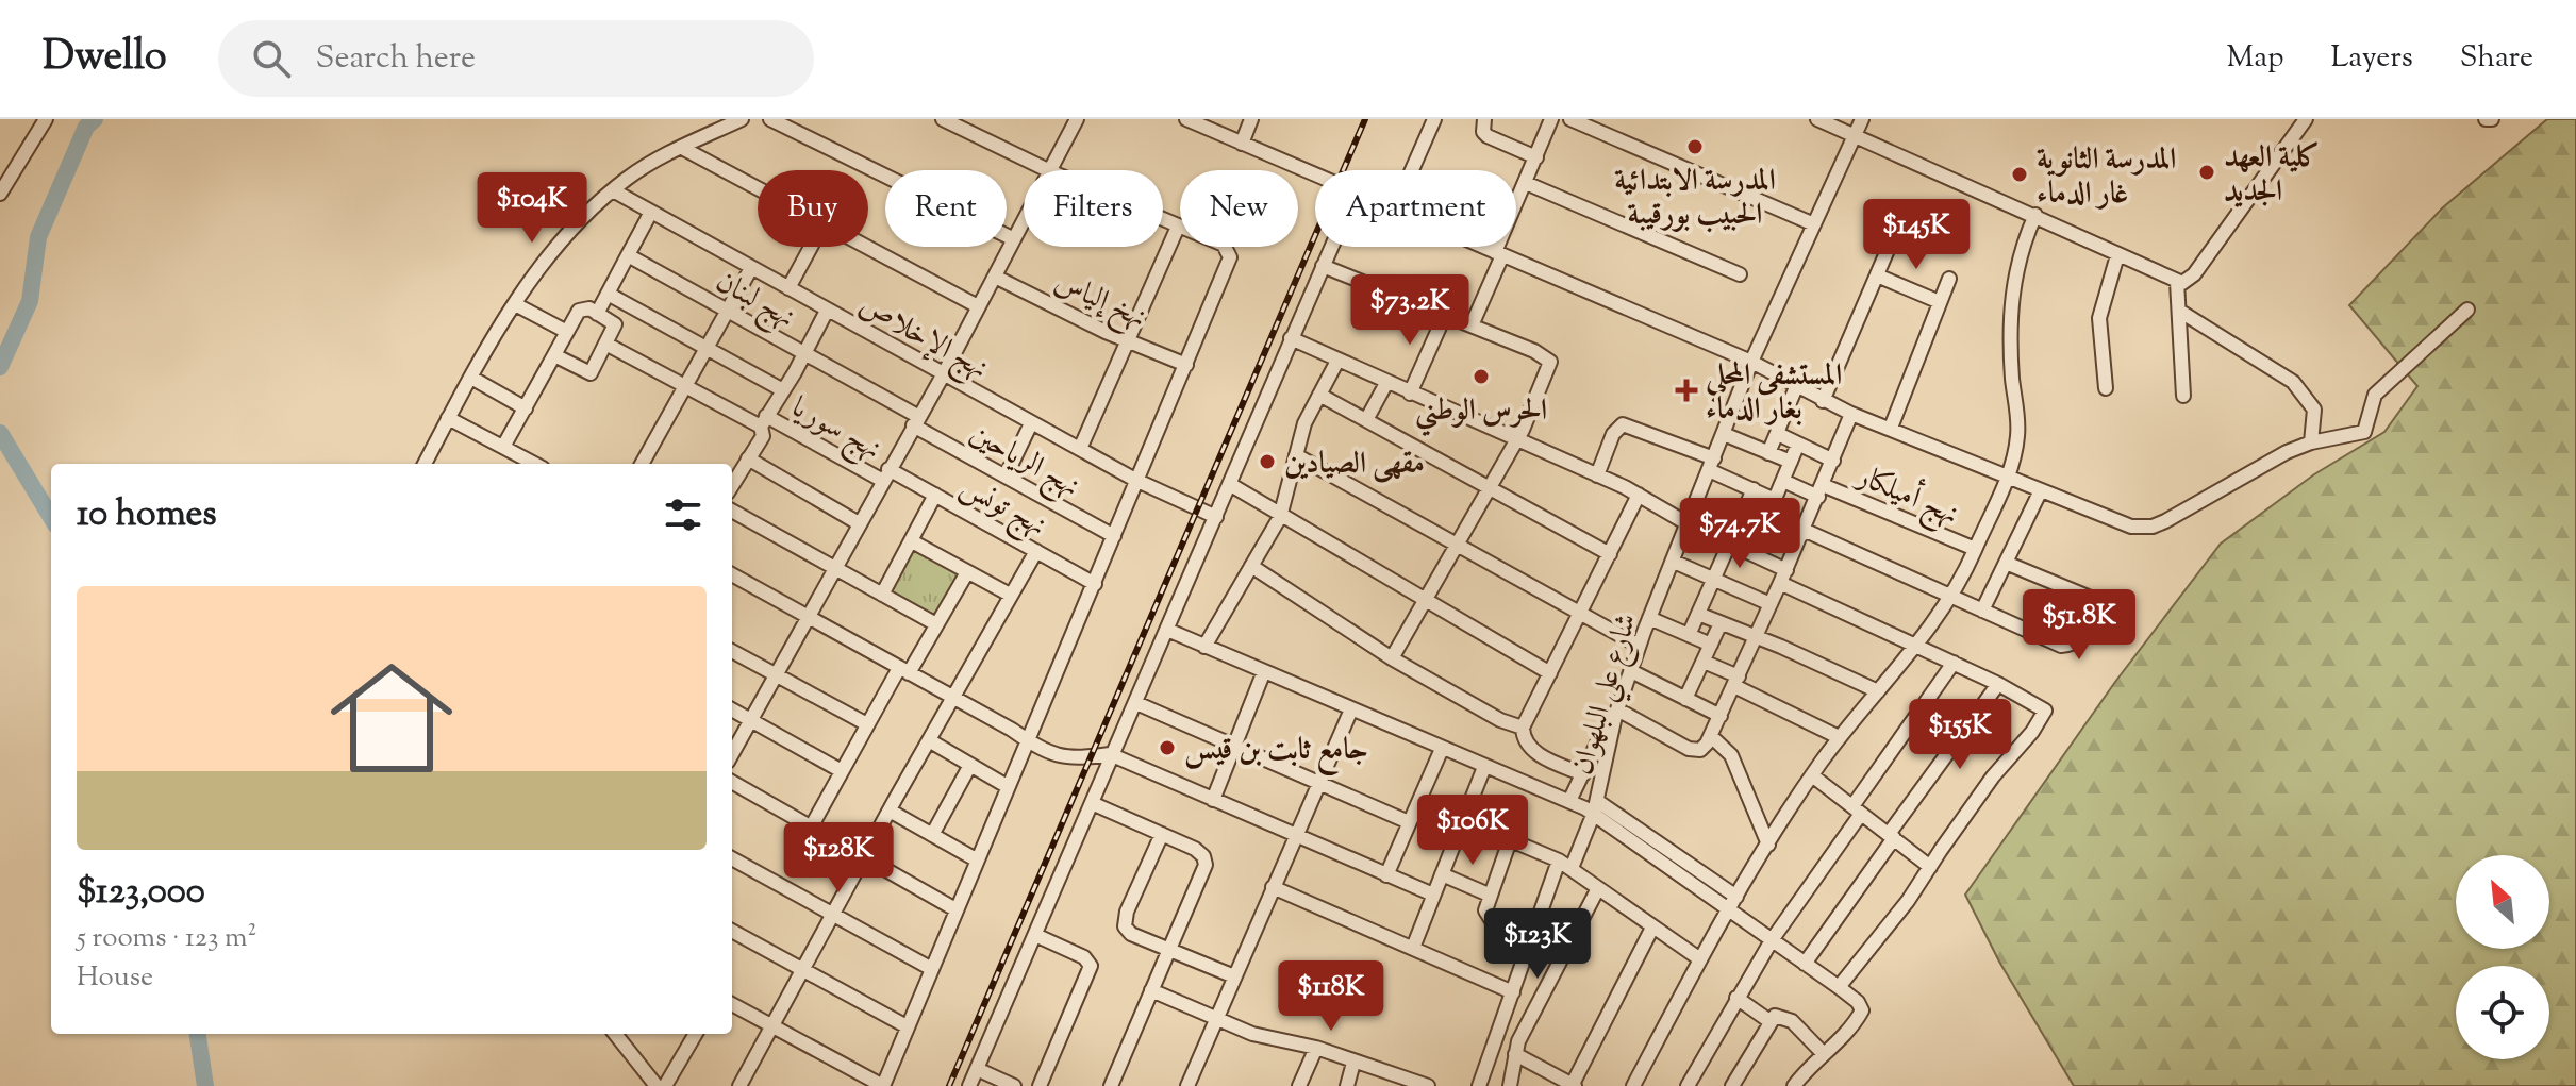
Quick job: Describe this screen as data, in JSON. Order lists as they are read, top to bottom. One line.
{"streets":{"street":["نهج لبنان","نهخ إلياس","نهج الإخلاص","نهج سوريا","نهج الرياحين","نهج أميلكار","نهج تونس","شارع علي البلهوان"]},"crossings":[["نهج لبنان","نهج الرياحين"],["نهج سوريا","نهج تونس"]],"places":{"other":["المدرسة الابتدائية الحبيب بورقيبة","كلية العهد الجديد","المدرسة الثانوية غار الدماء","الحرس الوطني","مقهى الصيادين","جامع ثابت بن قیس"],"health":["المستشفى المحلي بغار الدماء"]},"north":"top left","page":{"header":"Dwello","search":"Search here","nav":["Map","Layers","Share"],"chip":["Buy","Rent","Filters","New","Apartment"],"price":["$104K","$145K","$73.2K","$74.7K","$51.8K","$155K","$106K","$128K","$123K","$118K"],"heading":"10 homes","list":[{"name":"$123,000","note":"5 rooms · 123 m² · House"}]}}
